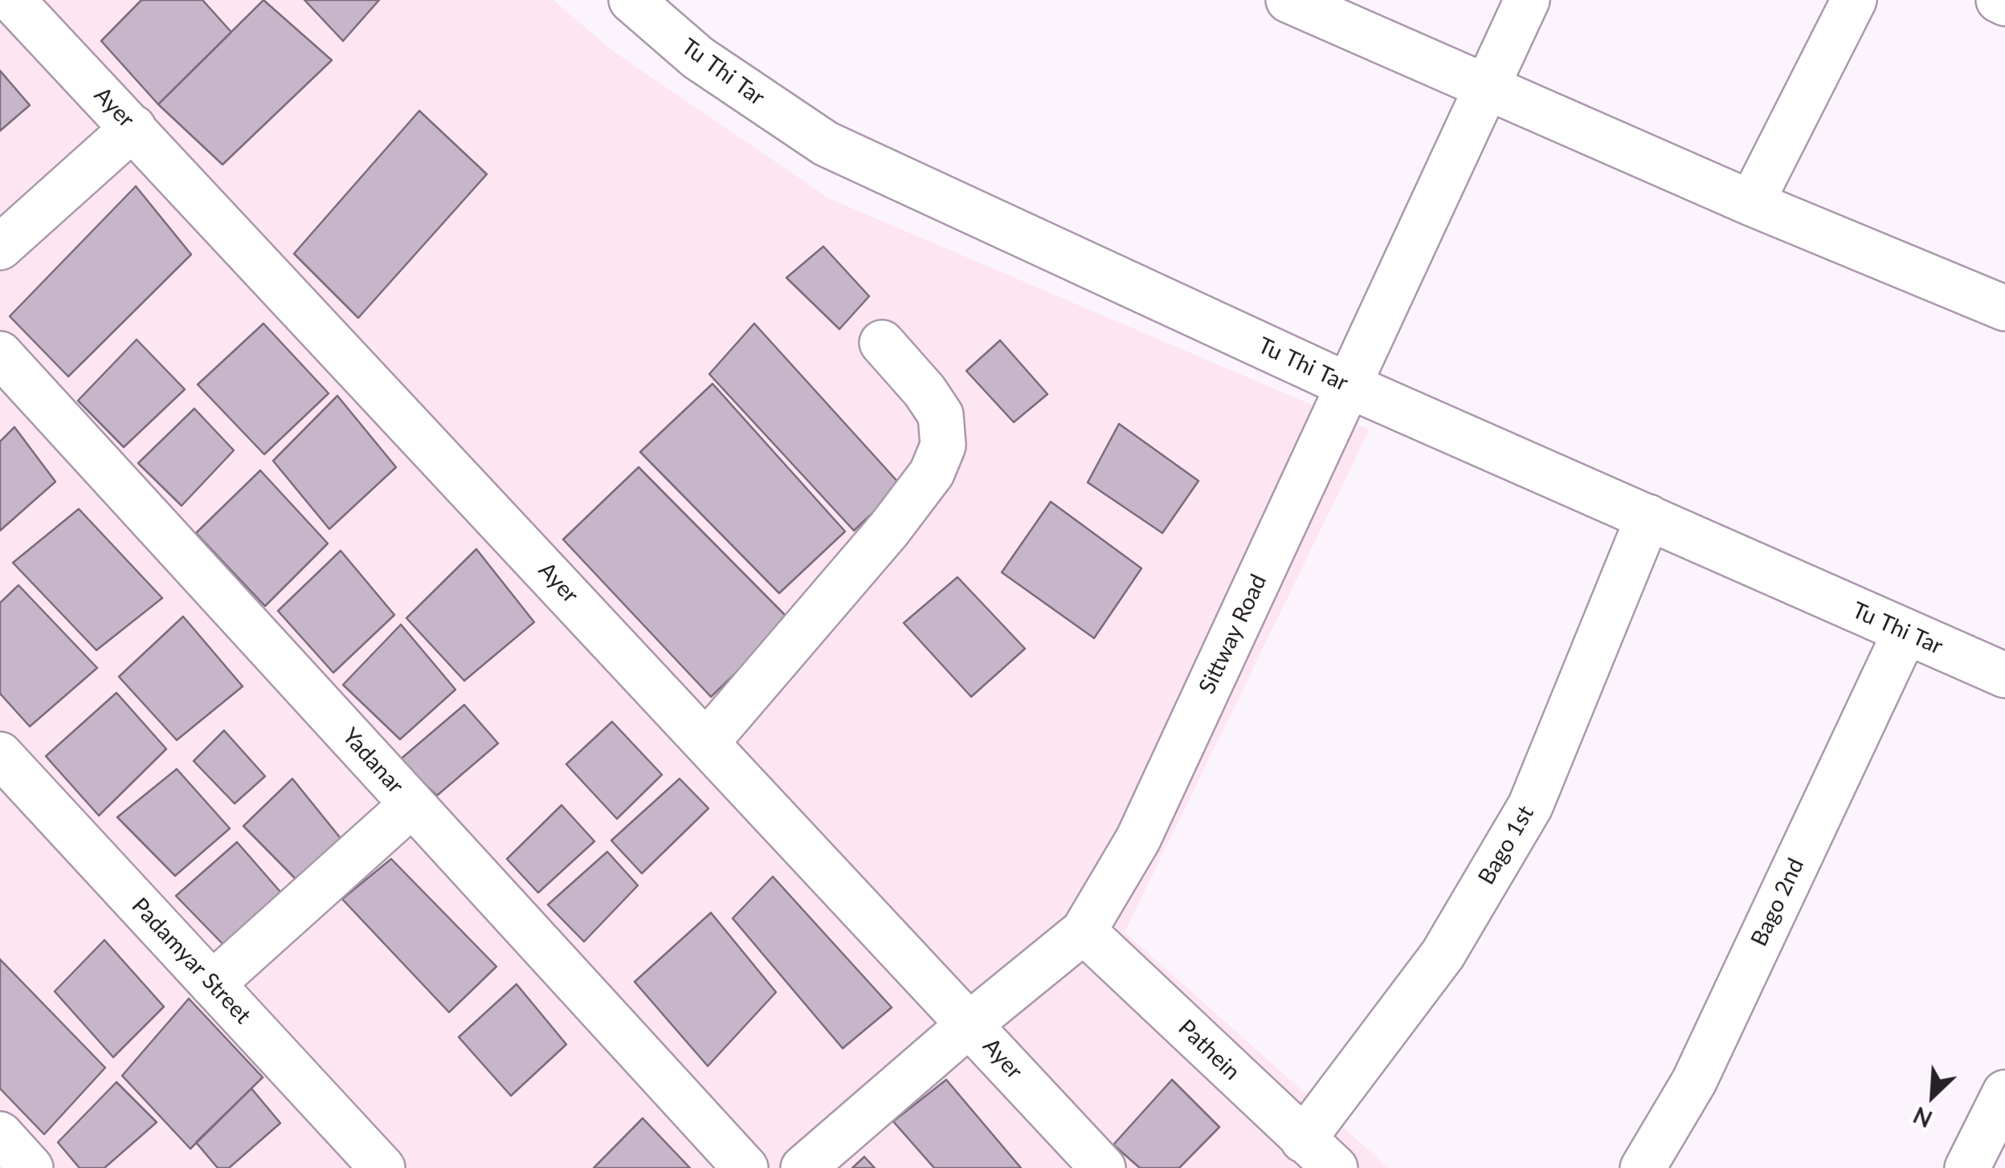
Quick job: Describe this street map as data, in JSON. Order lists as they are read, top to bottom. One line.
{"streets":{"street":["Tu Thi Tar","Ayer","Sittway Road","Yadanar","Bago 1st","Bago 2nd","Padamyar Street","Pathein"]},"crossings":[["Tu Thi Tar","Sittway Road"],["Tu Thi Tar","Bago 1st"],["Tu Thi Tar","Bago 2nd"],["Ayer","Sittway Road"],["Sittway Road","Pathein"],["Bago 1st","Pathein"]],"north":"bottom left"}
